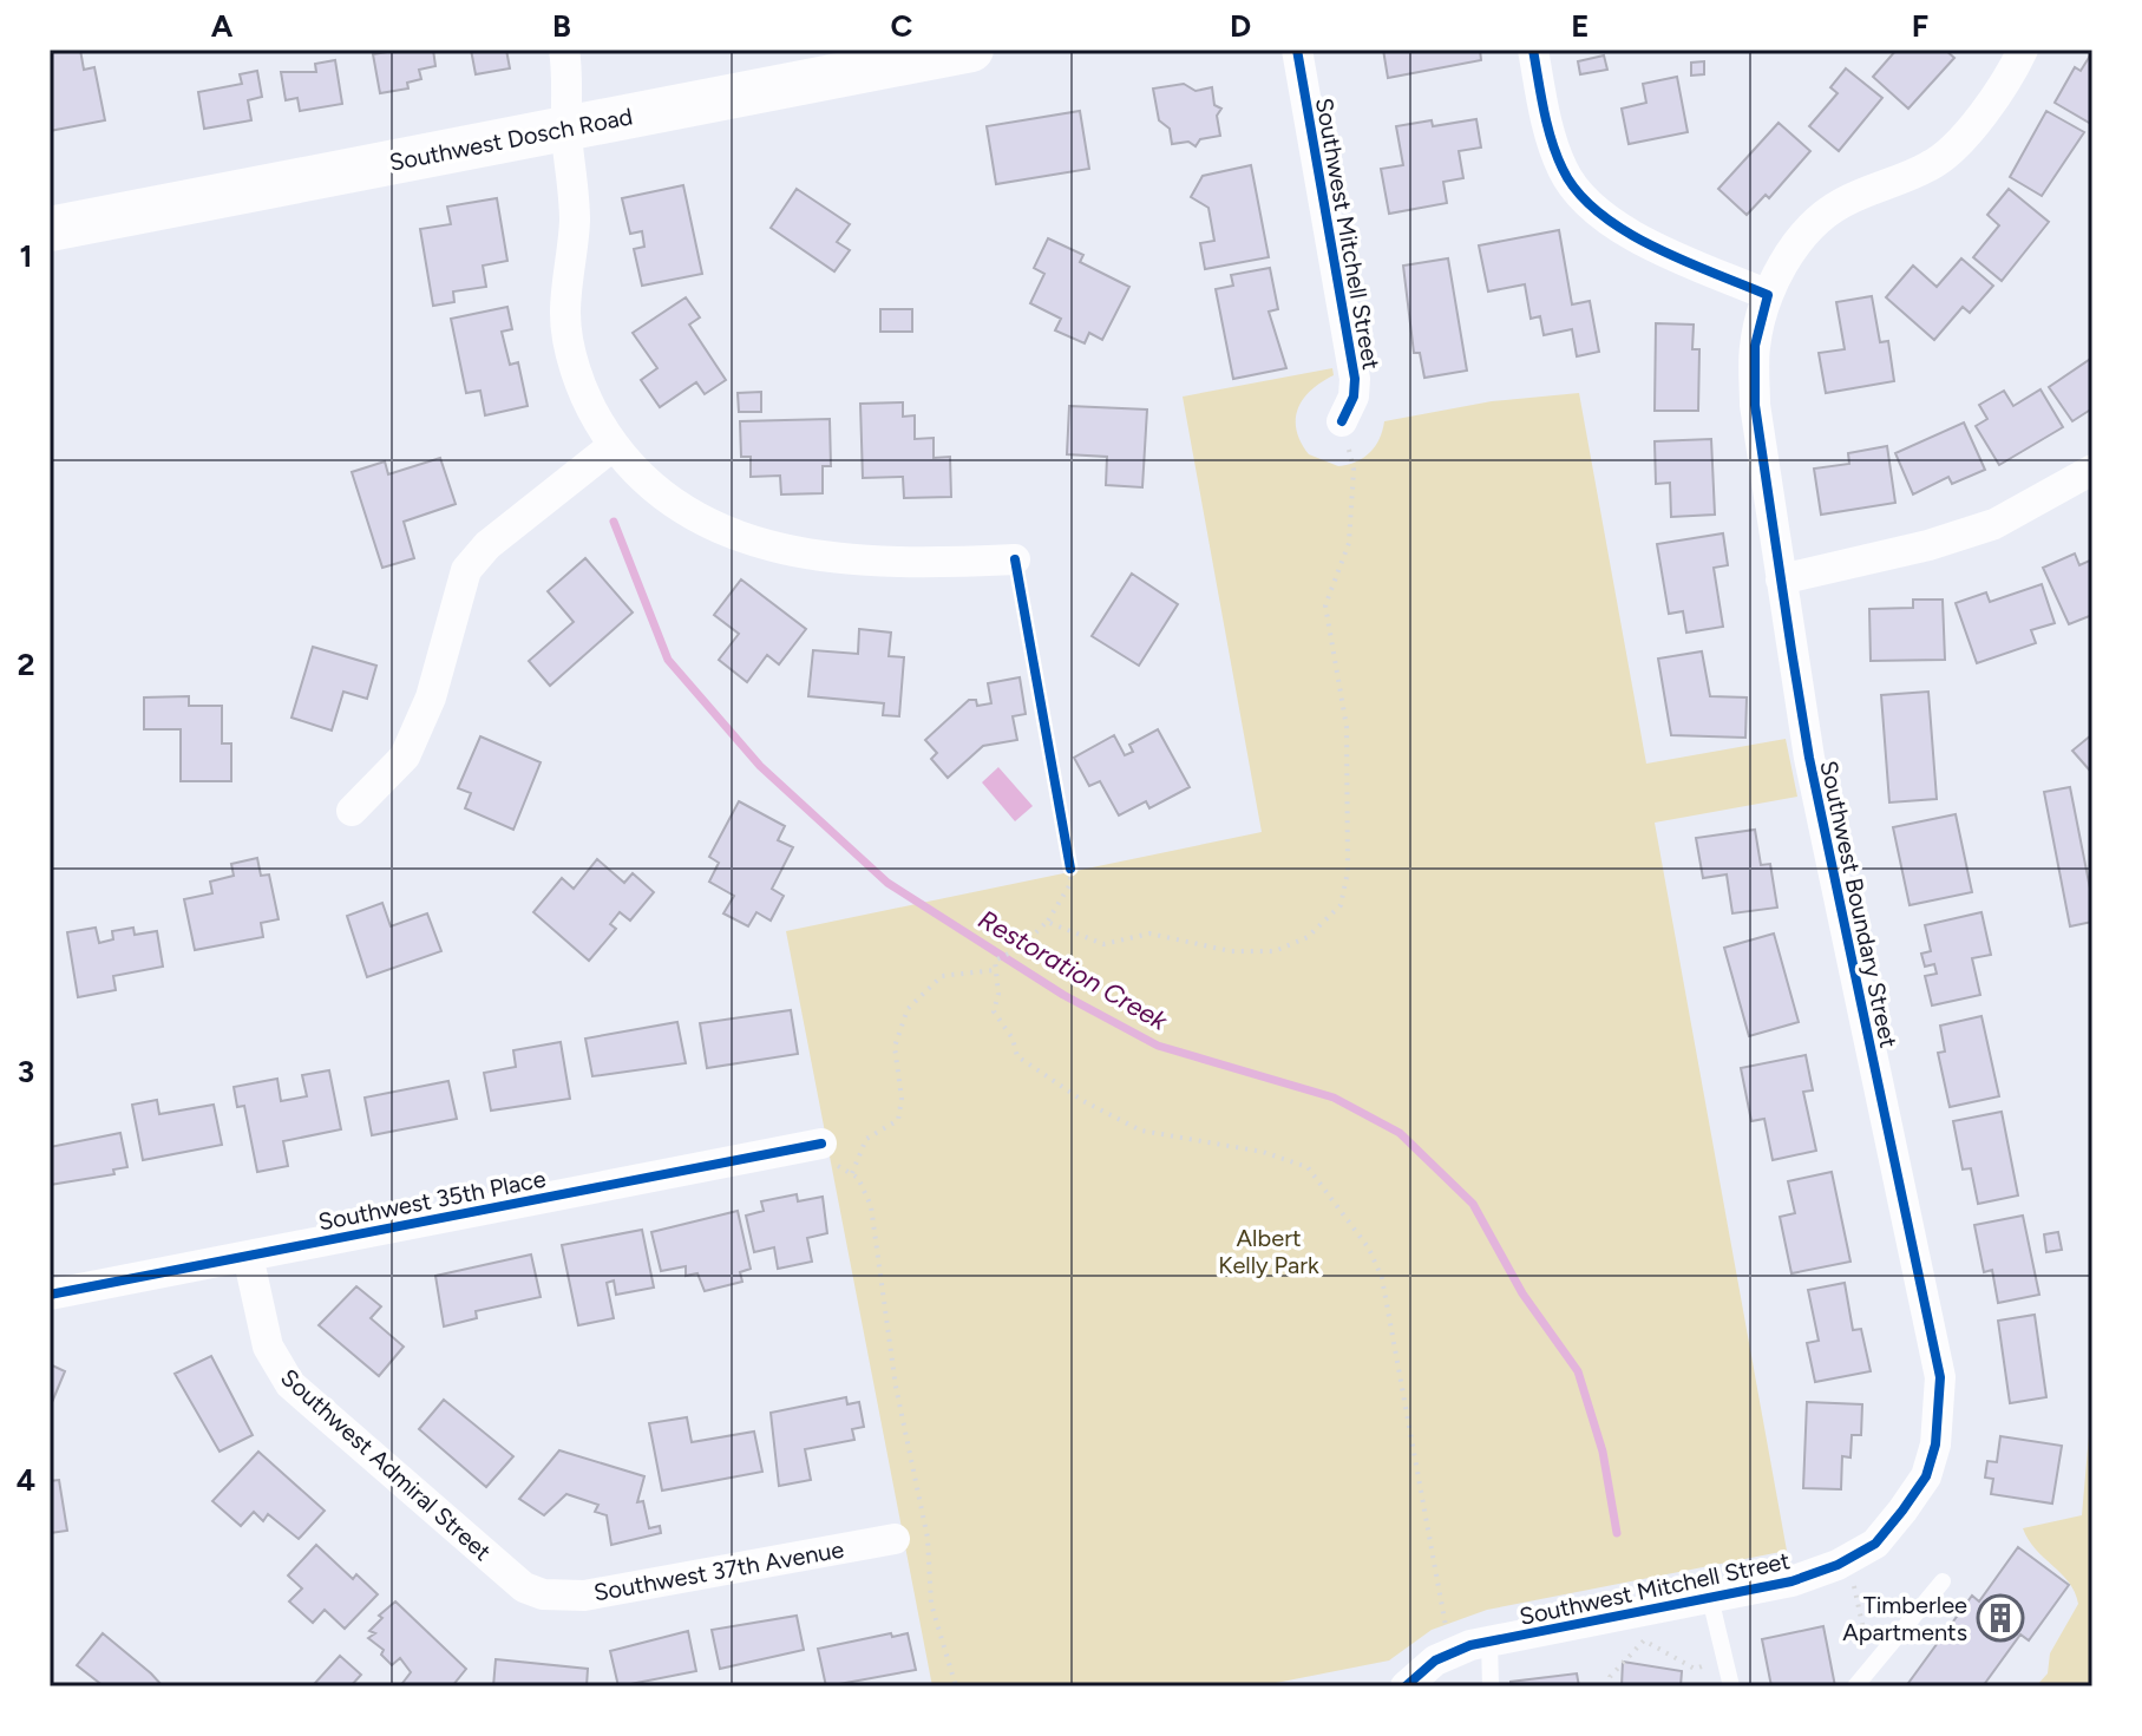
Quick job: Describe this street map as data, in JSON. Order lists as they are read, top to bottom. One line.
{"streets":{"street":["Southwest Dosch Road","Southwest Mitchell Street","Southwest Boundary Street","Southwest 35th Place","Southwest Admiral Street","Southwest 37th Avenue"]},"crossings":[["Southwest Mitchell Street","Southwest Boundary Street"],["Southwest 35th Place","Southwest Admiral Street"],["Southwest Admiral Street","Southwest 37th Avenue"]],"water":["Restoration Creek"],"parks":["Albert Kelly Park"],"places":{"building":["Timberlee Apartments"]},"grid":{"columns":["A","B","C","D","E","F"],"rows":["1","2","3","4"]}}
